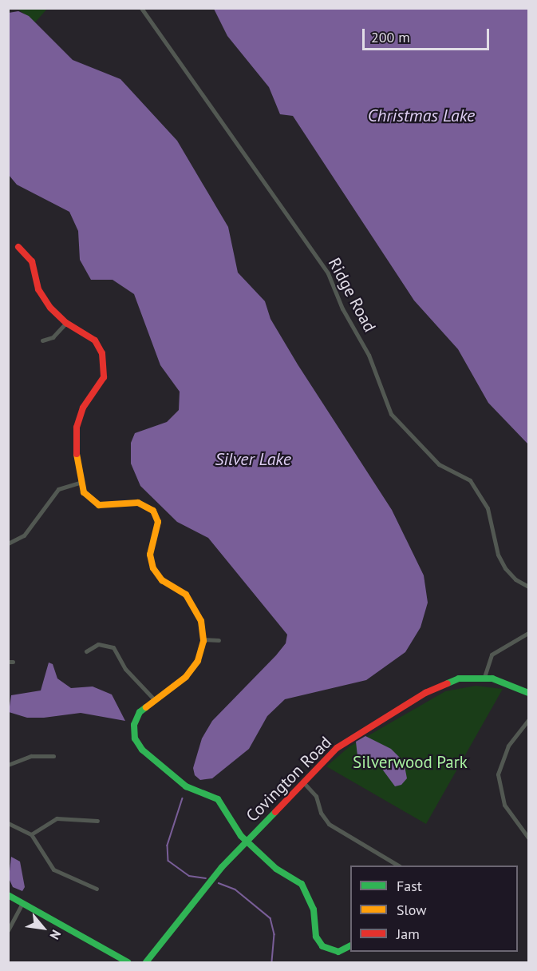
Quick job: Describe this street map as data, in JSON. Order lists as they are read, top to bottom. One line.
{"streets":{"street":["Ridge Road","Covington Road"]},"water":["Christmas Lake","Silver Lake"],"parks":["Silverwood Park"],"legend":["Fast","Slow","Jam"],"scale_bar":"200 m","north":"bottom right"}
